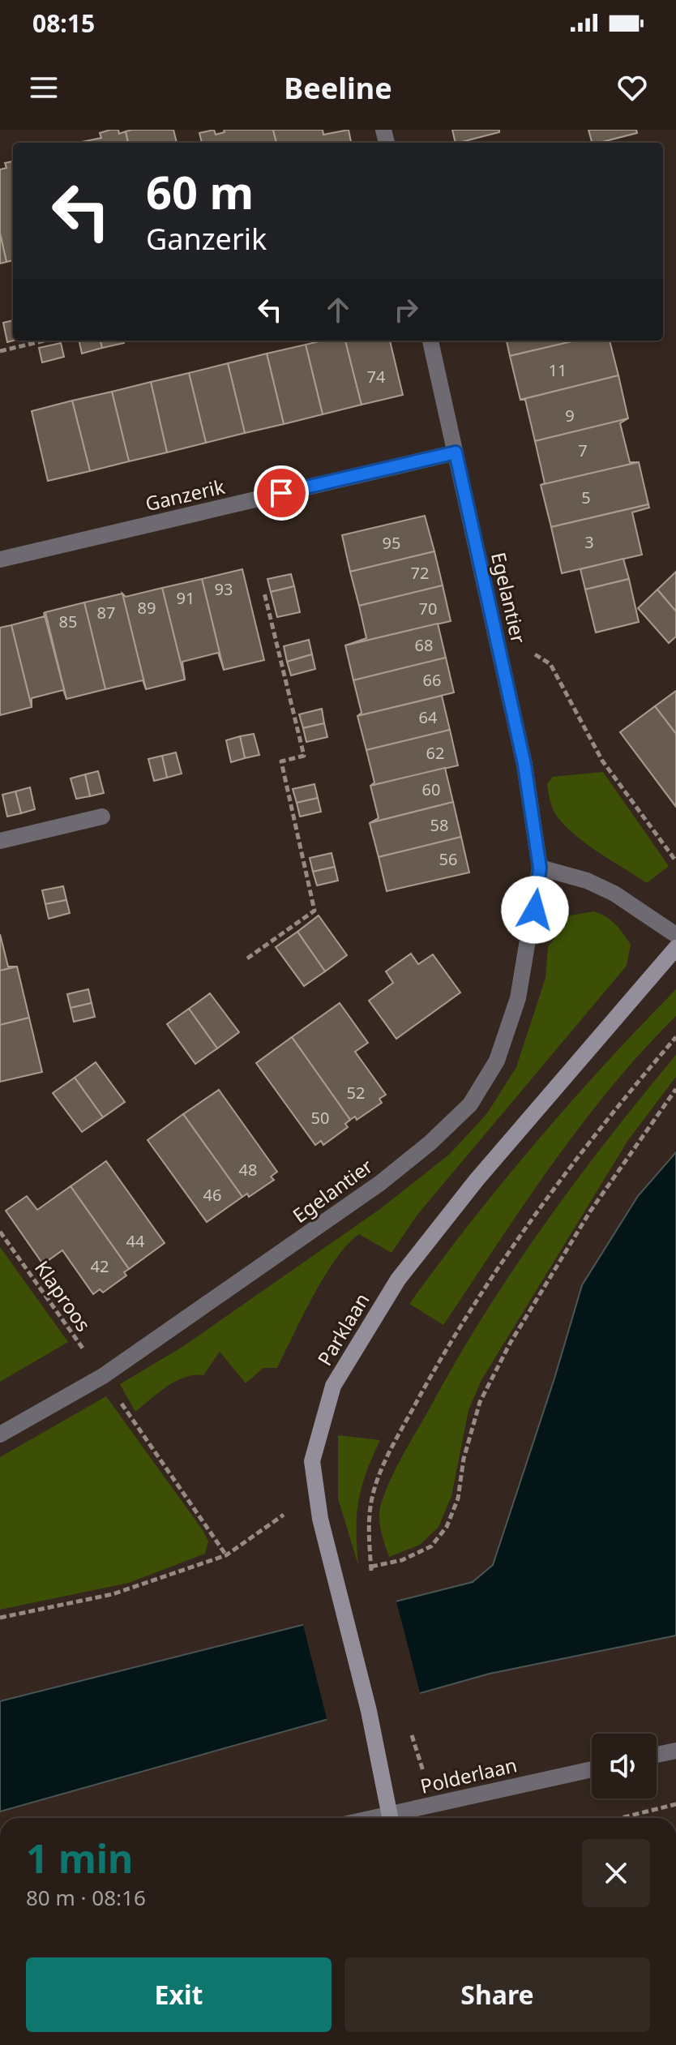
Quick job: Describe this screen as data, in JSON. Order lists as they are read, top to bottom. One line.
{"streets":{"street":["Ganzerik","Egelantier","Parklaan","Polderlaan"],"path":["Klaproos"]},"crossings":[["Ganzerik","Egelantier"],["Egelantier","Klaproos"]],"house_numbers":["11","74","9","7","5","3","95","72","93","91","89","70","87","85","68","66","64","62","60","58","56","52","50","48","46","44","42"],"page":{"status":"08:15","header":"Beeline","turn":["60 m","Ganzerik"],"heading":["1 min","80 m · 08:16"],"buttons":["Exit","Share"]}}
